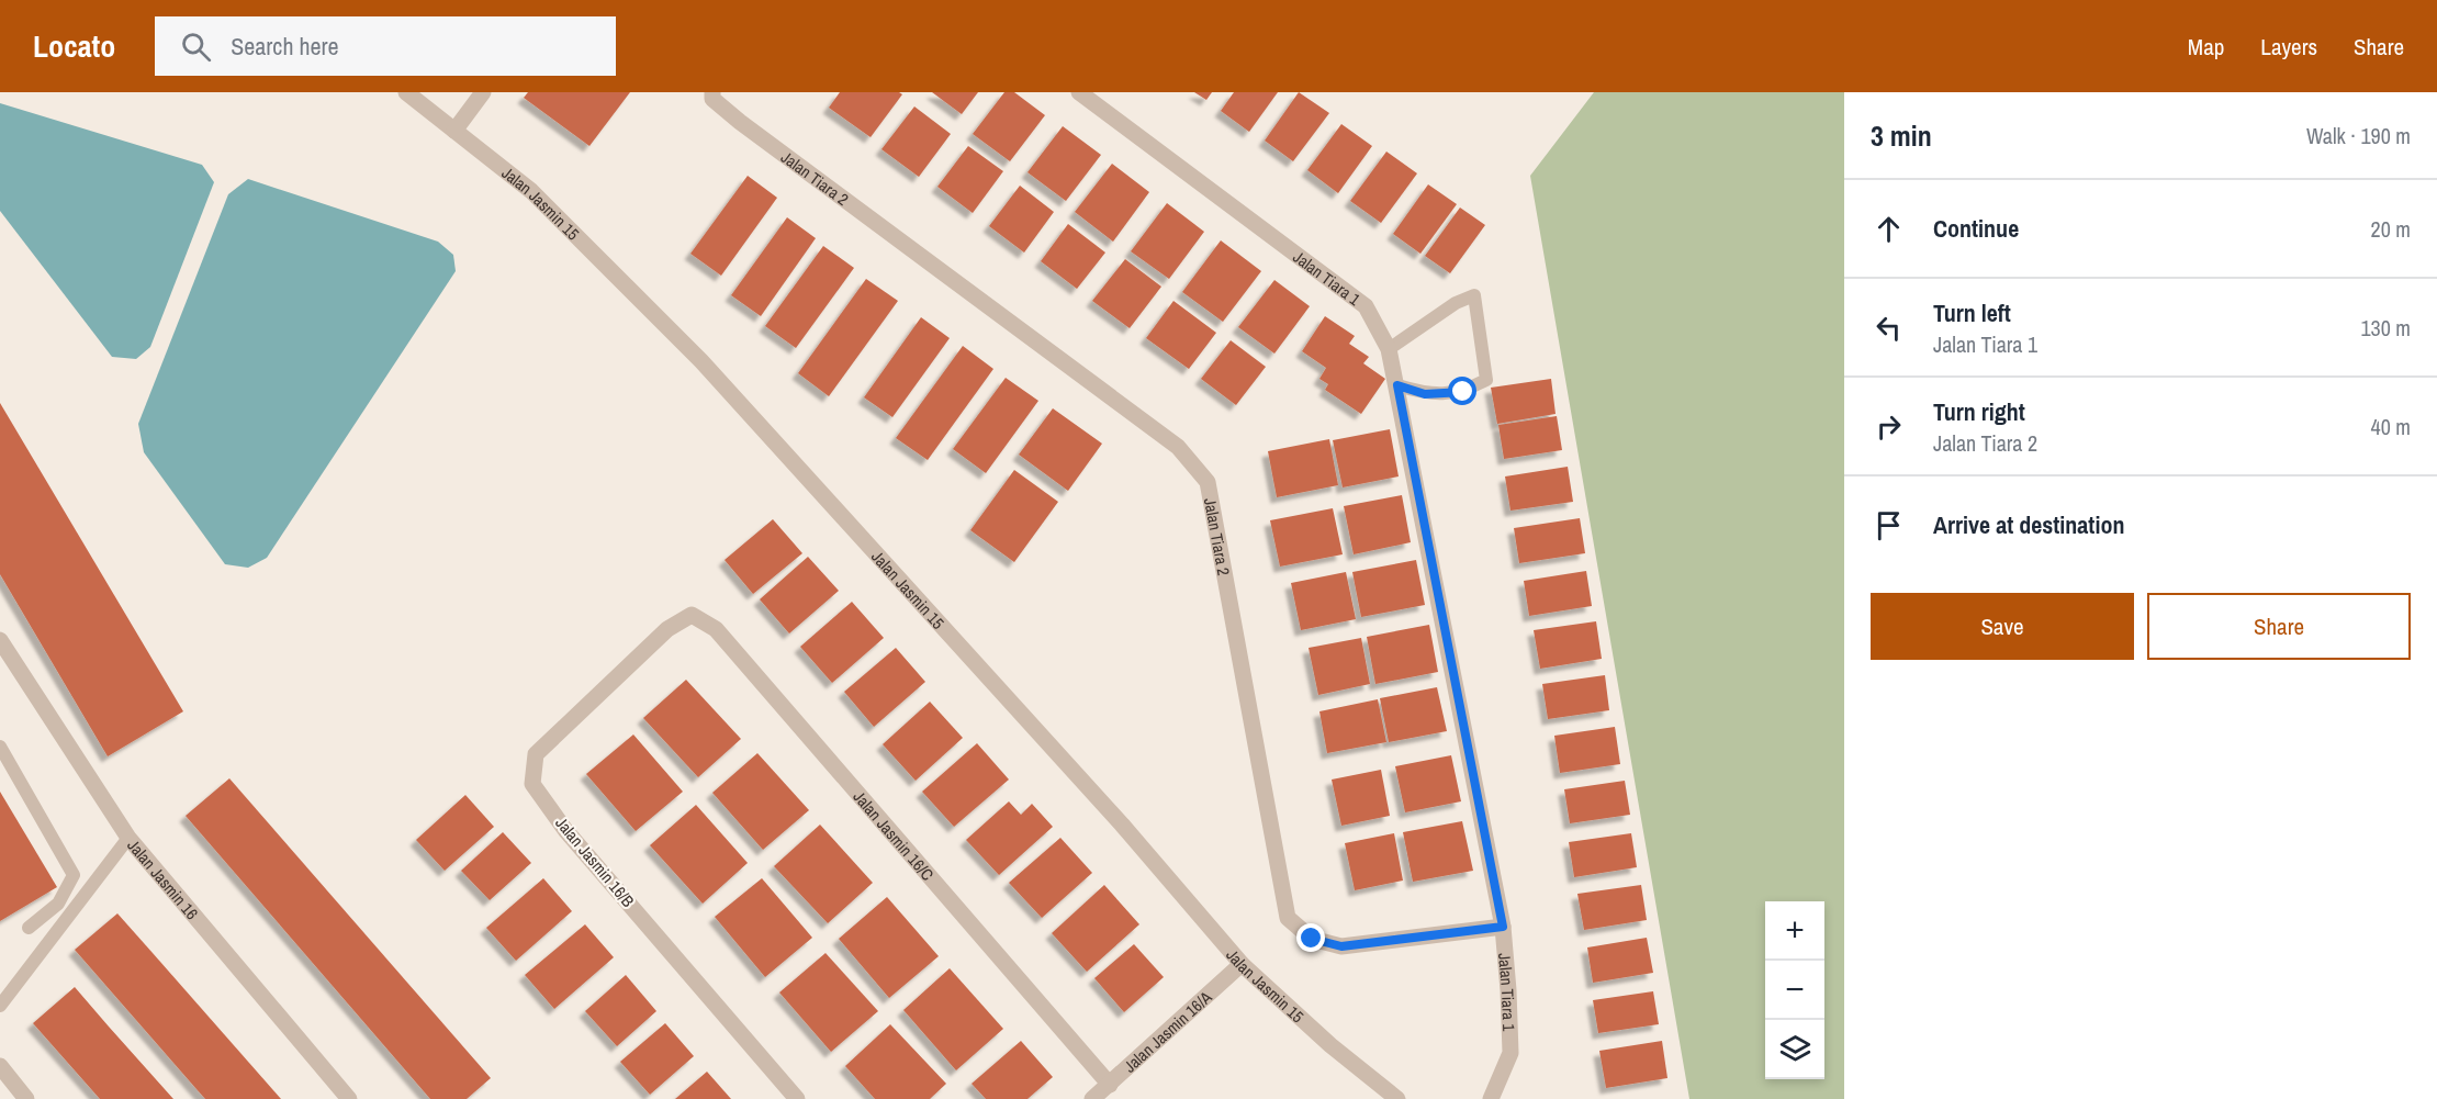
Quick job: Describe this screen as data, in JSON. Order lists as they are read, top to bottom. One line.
{"streets":{"street":["Jalan Tiara 2","Jalan Jasmin 15","Jalan Tiara 1","Jalan Jasmin 16/C","Jalan Jasmin 16/B","Jalan Jasmin 16","Jalan Jasmin 16/A"]},"crossings":[["Jalan Tiara 2","Jalan Tiara 1"],["Jalan Jasmin 15","Jalan Jasmin 16/A"],["Jalan Jasmin 16/C","Jalan Jasmin 16/B"],["Jalan Jasmin 16/C","Jalan Jasmin 16/A"]],"page":{"header":"Locato","search":"Search here","nav":["Map","Layers","Share"],"heading":["3 min","Walk · 190 m"],"list":[["Continue","20 m"],["Turn left","Jalan Tiara 1","130 m"],["Turn right","Jalan Tiara 2","40 m"],"Arrive at destination"],"buttons":["Save","Share"],"map_buttons":["+","−"]}}
